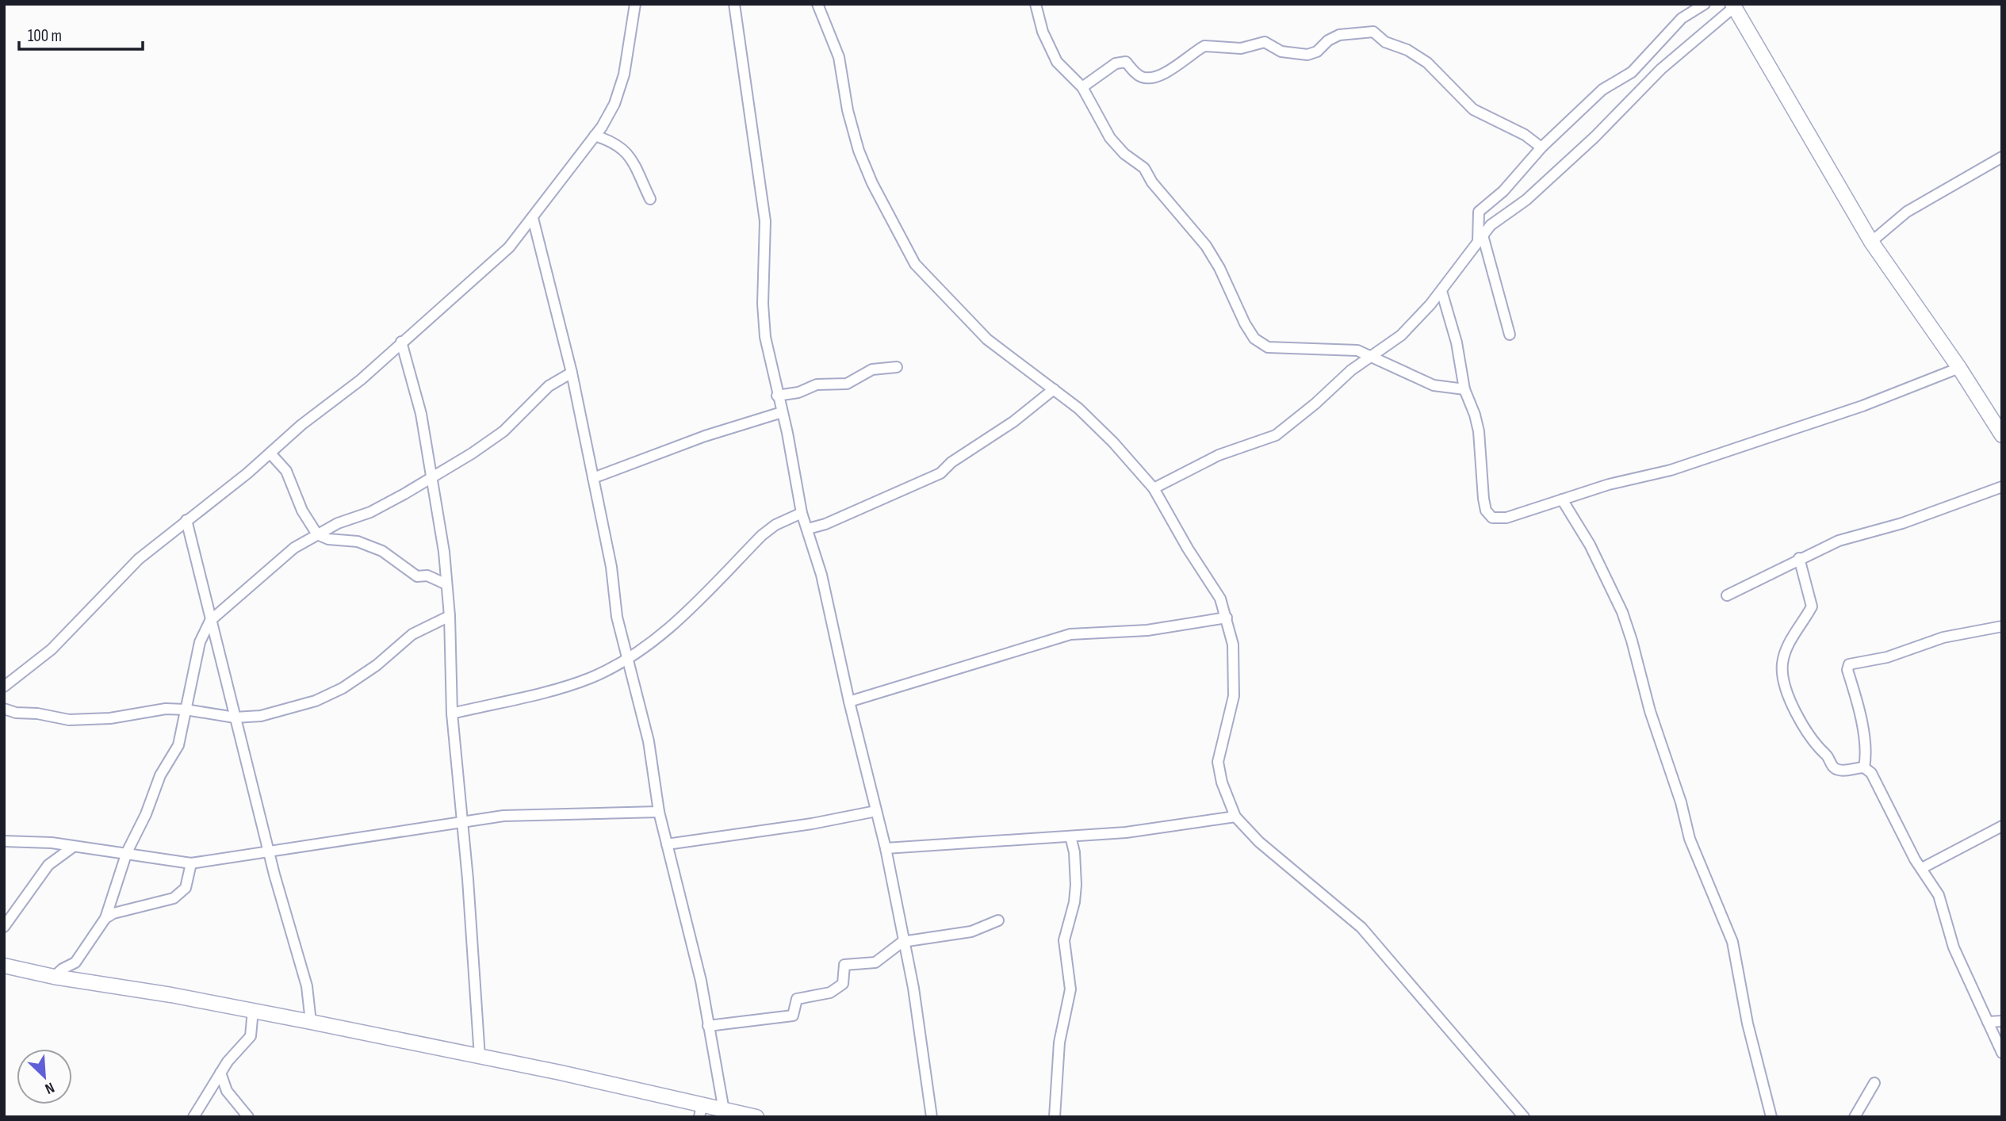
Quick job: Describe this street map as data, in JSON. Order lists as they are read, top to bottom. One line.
{"scale_bar":"100 m","north":"bottom right"}
